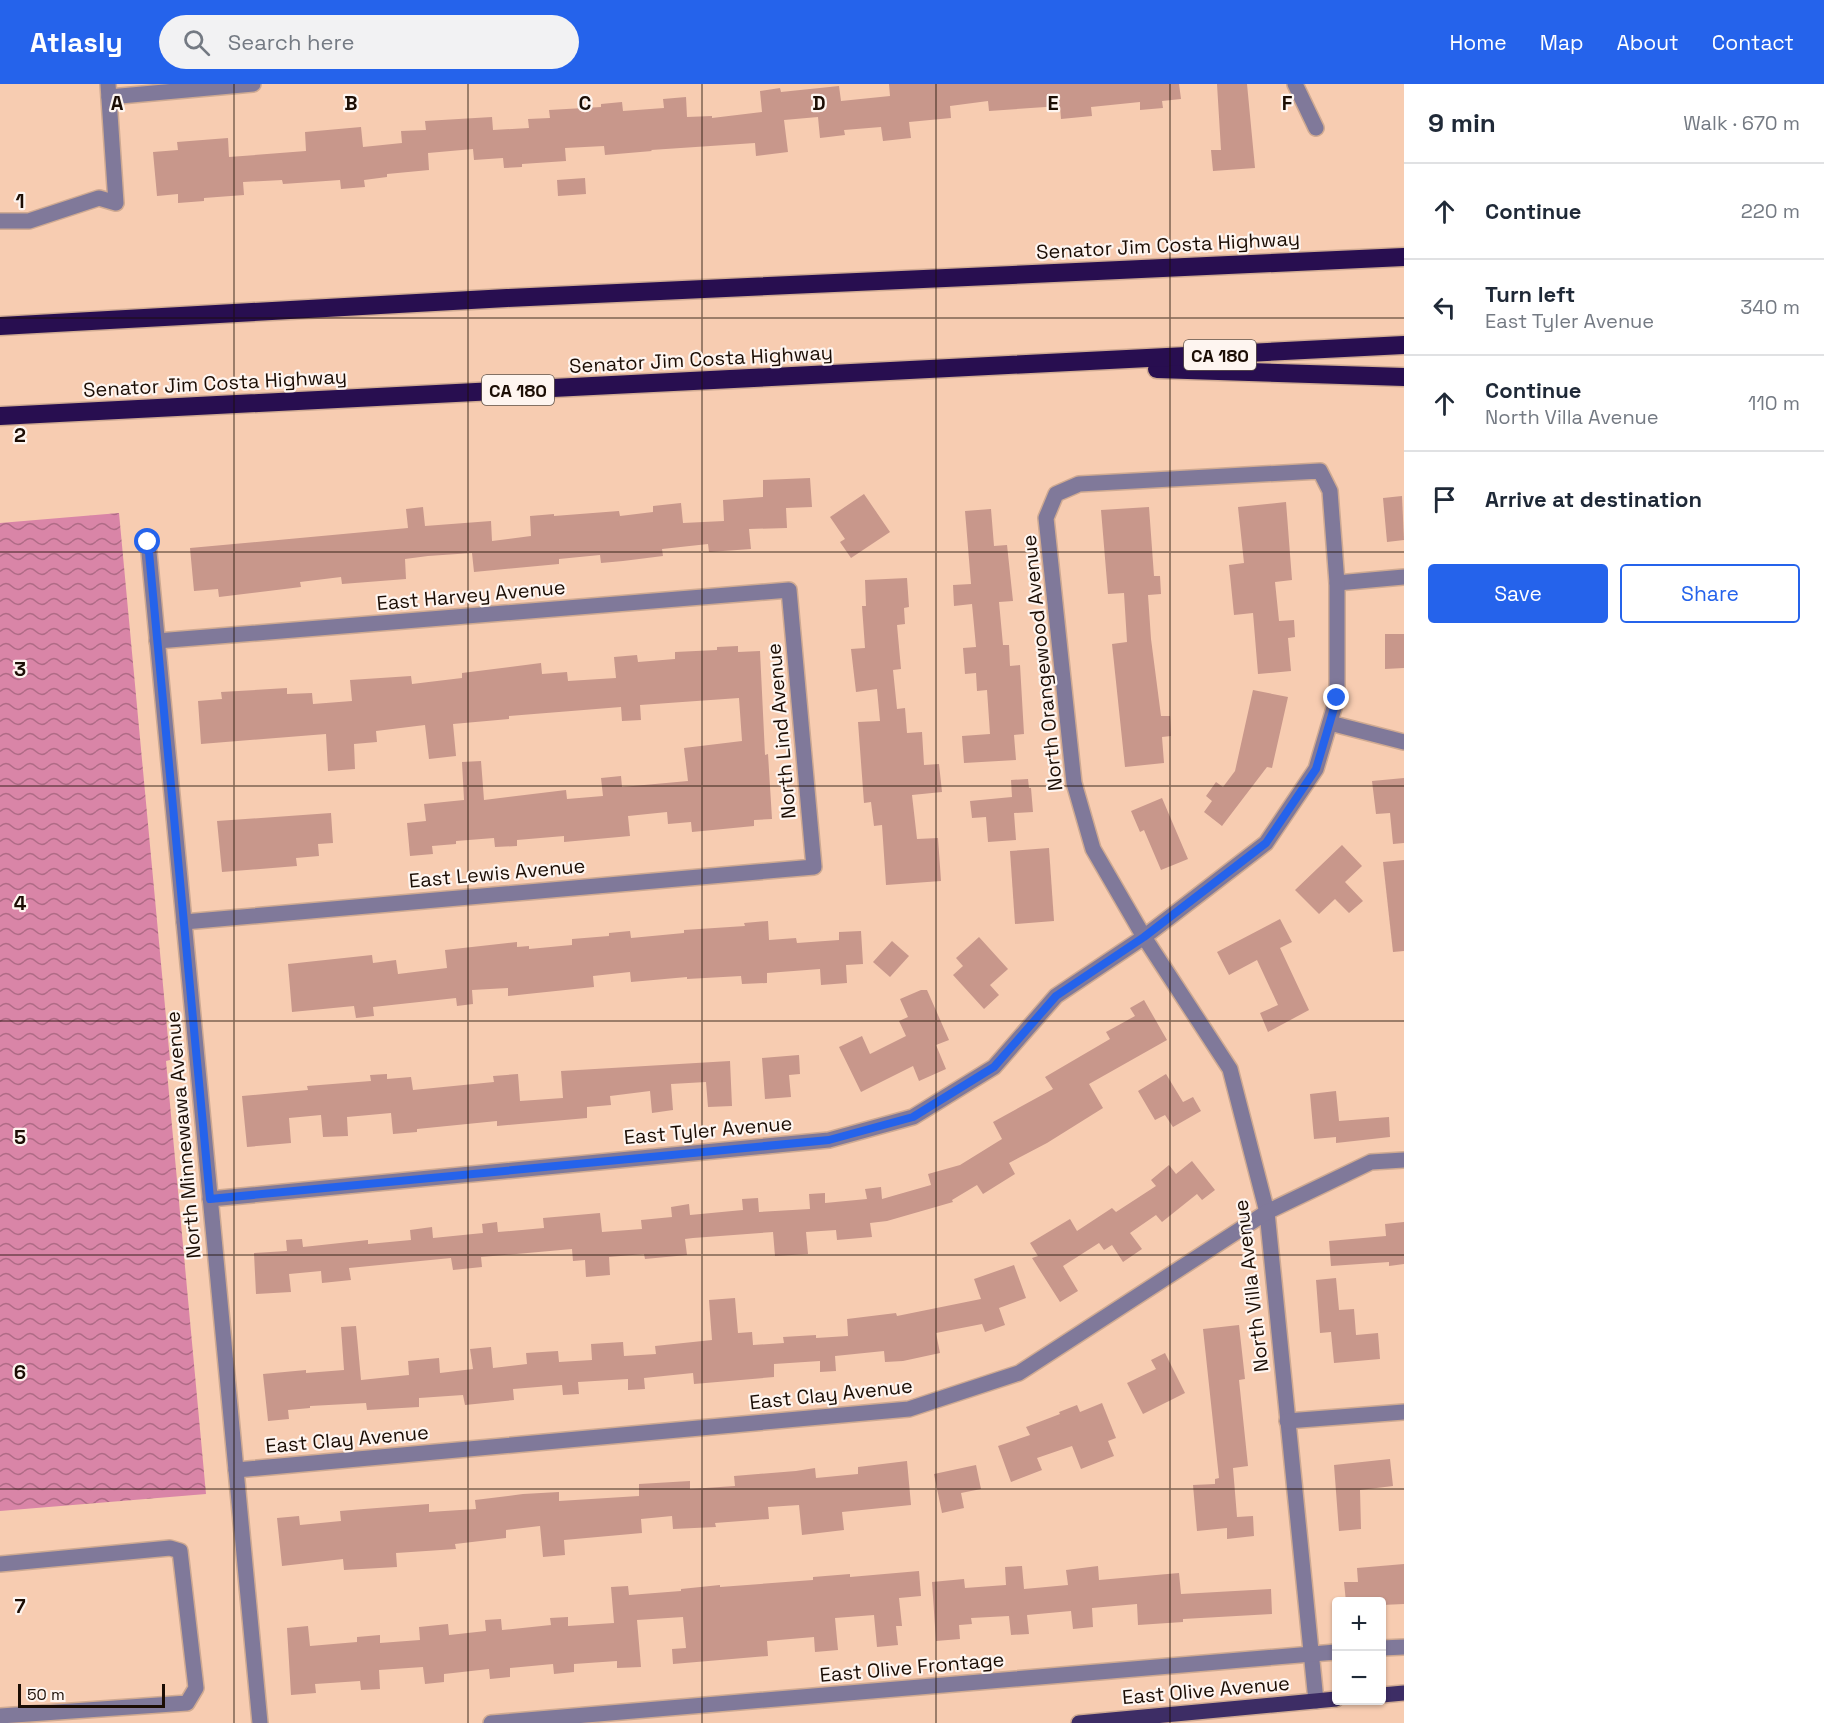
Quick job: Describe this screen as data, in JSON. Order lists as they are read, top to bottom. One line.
{"streets":{"highway":["Senator Jim Costa Highway","CA 180"],"main road":["East Olive Avenue"],"street":["East Harvey Avenue","North Orangewood Avenue","North Lind Avenue","East Lewis Avenue","East Tyler Avenue","North Minnewawa Avenue","North Villa Avenue","East Clay Avenue","East Olive Frontage"]},"crossings":[["East Harvey Avenue","North Lind Avenue"],["East Harvey Avenue","North Minnewawa Avenue"],["North Orangewood Avenue","East Tyler Avenue"],["North Orangewood Avenue","North Villa Avenue"],["North Lind Avenue","East Lewis Avenue"],["East Lewis Avenue","North Minnewawa Avenue"],["East Tyler Avenue","North Minnewawa Avenue"],["East Tyler Avenue","North Villa Avenue"],["North Minnewawa Avenue","East Clay Avenue"],["North Villa Avenue","East Clay Avenue"],["North Villa Avenue","East Olive Frontage"],["North Villa Avenue","East Olive Avenue"]],"scale_bar":"50 m","page":{"header":"Atlasly","search":"Search here","nav":["Home","Map","About","Contact"],"heading":["9 min","Walk · 670 m"],"list":[["Continue","220 m"],["Turn left","East Tyler Avenue","340 m"],["Continue","North Villa Avenue","110 m"],"Arrive at destination"],"buttons":["Save","Share"],"map_buttons":["+","−"],"scale":"50 m"},"grid":{"columns":["A","B","C","D","E","F"],"rows":["1","2","3","4","5","6","7"]}}
